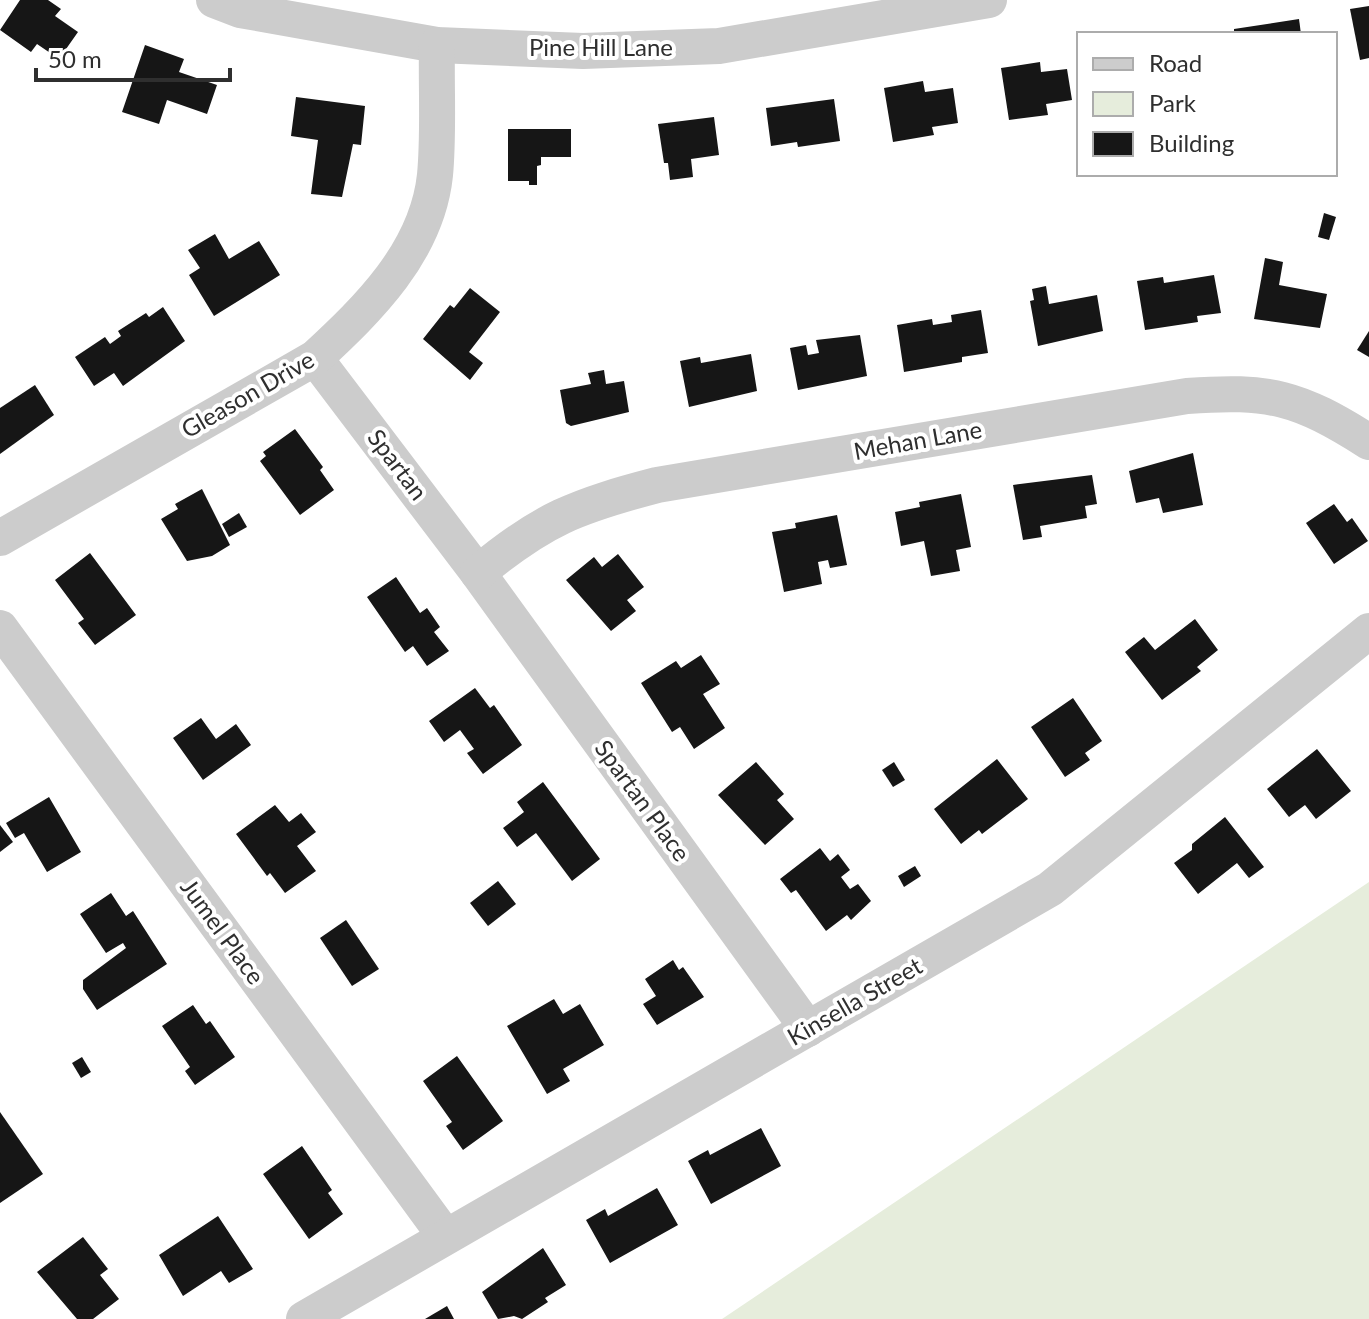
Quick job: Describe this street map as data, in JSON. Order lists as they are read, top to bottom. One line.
{"streets":{"street":["Pine Hill Lane","Gleason Drive","Mehan Lane","Spartan","Spartan Place","Jumel Place","Kinsella Street"]},"crossings":[["Pine Hill Lane","Gleason Drive"],["Gleason Drive","Spartan"],["Mehan Lane","Spartan"],["Mehan Lane","Spartan Place"],["Spartan","Spartan Place"],["Spartan Place","Kinsella Street"],["Jumel Place","Kinsella Street"]],"legend":["Road","Park","Building"],"scale_bar":"50 m"}
